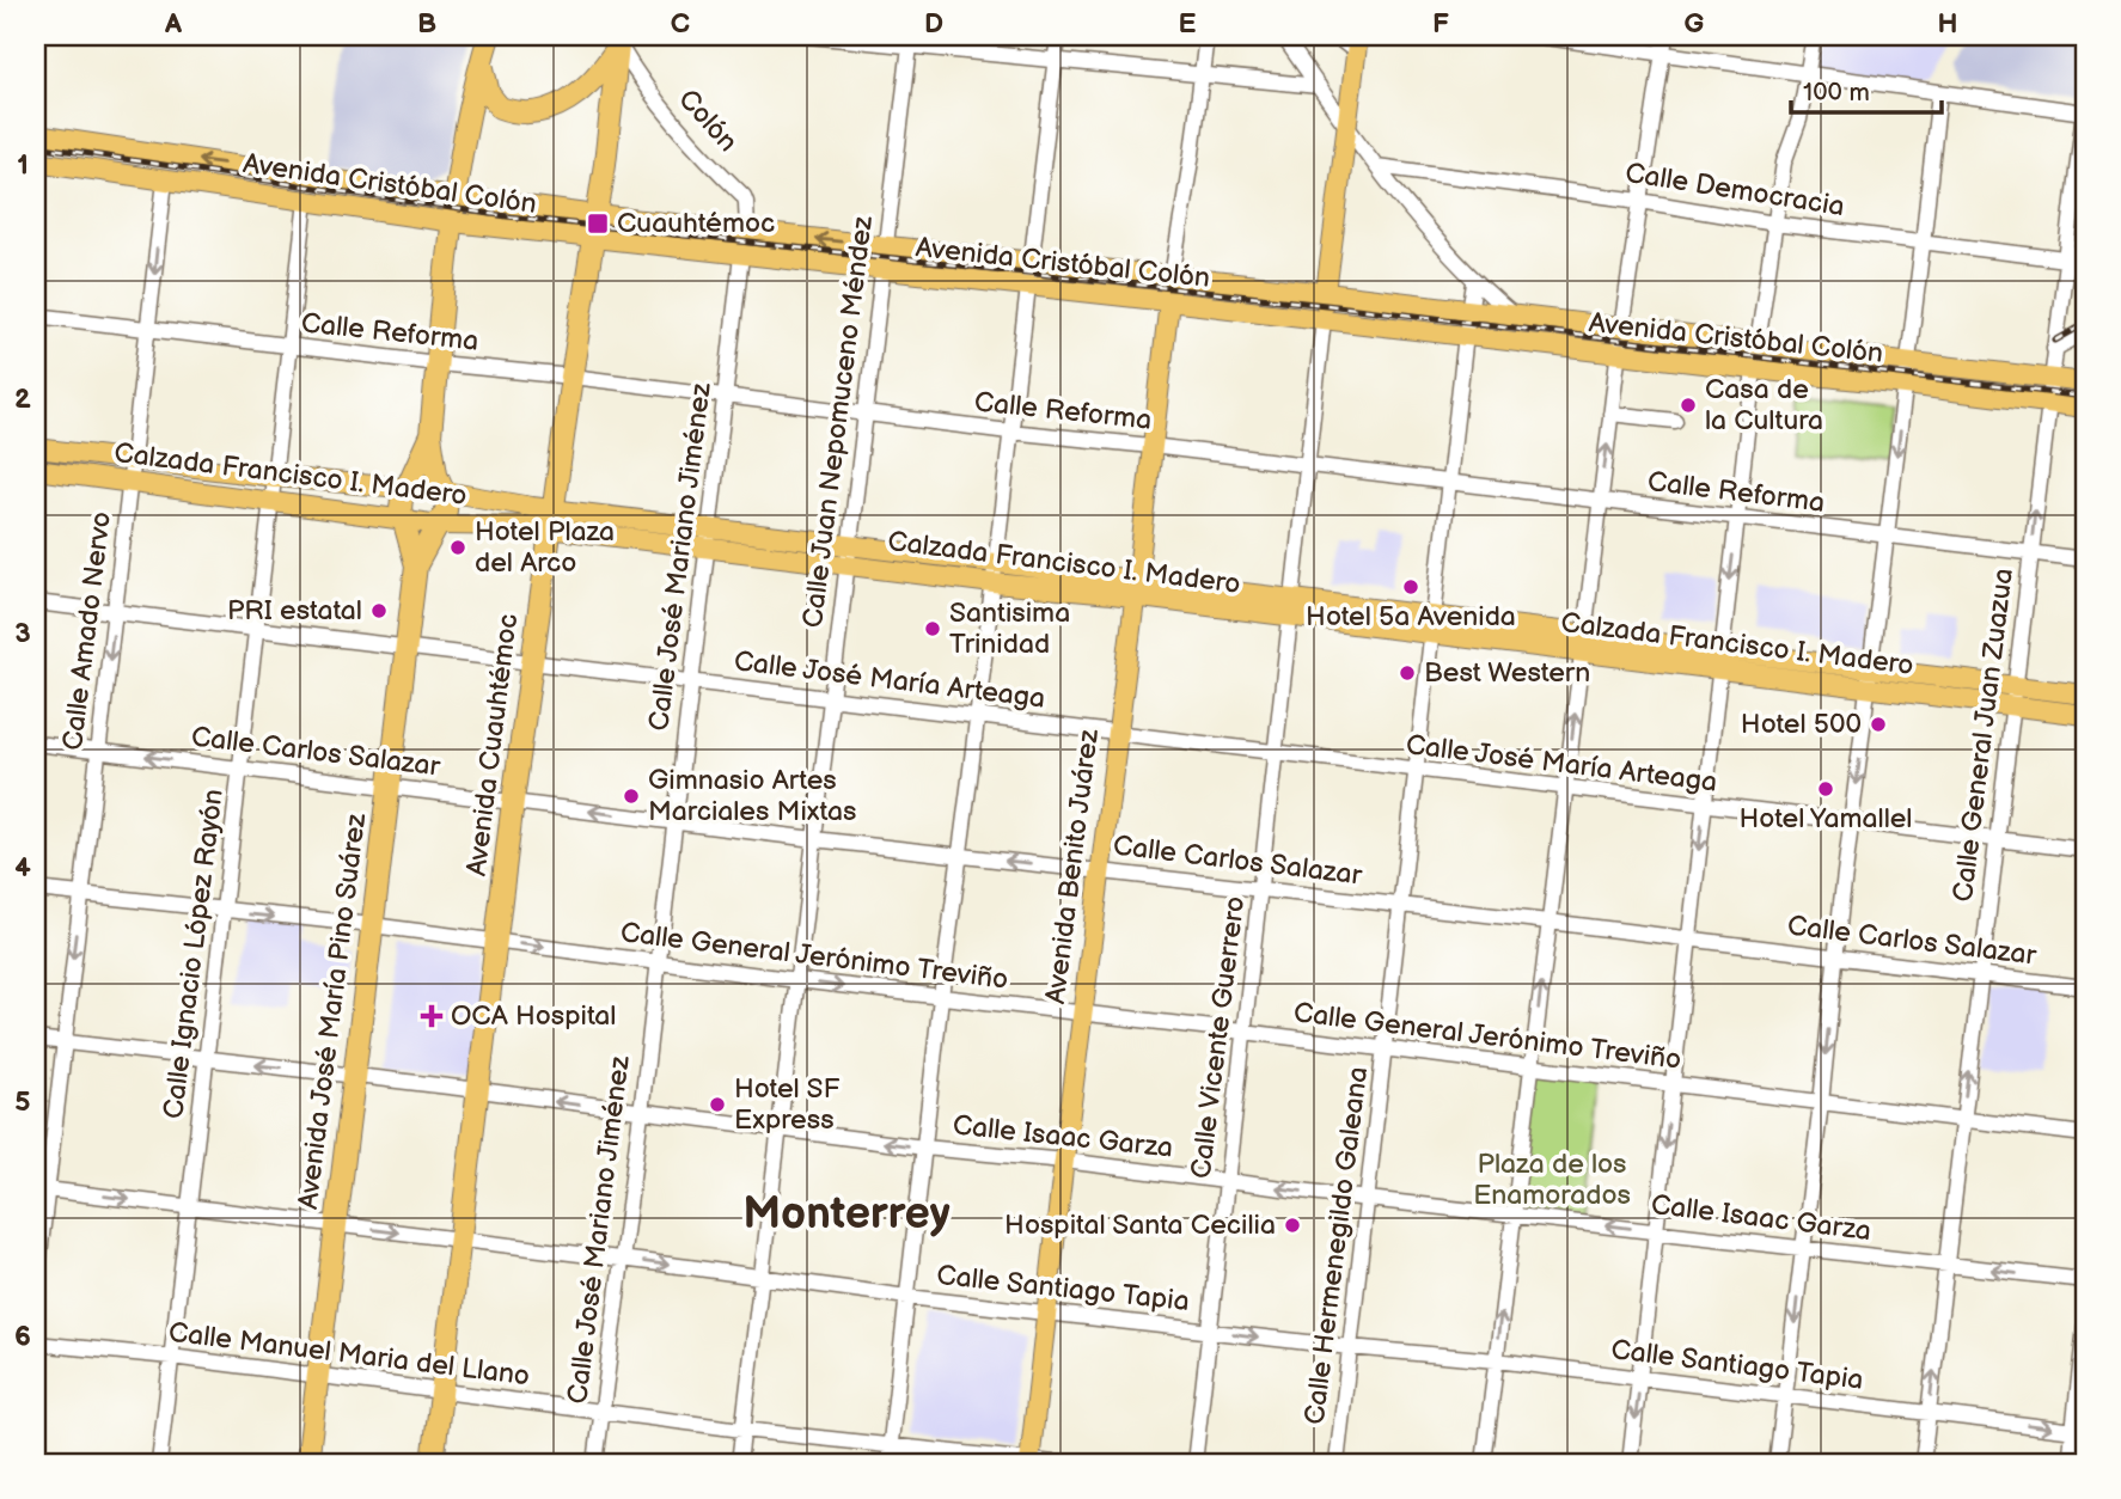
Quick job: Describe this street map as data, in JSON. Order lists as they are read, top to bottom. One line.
{"streets":{"highway":["Avenida Cuauhtémoc","Avenida José María Pino Suárez"],"main road":["Avenida Cristóbal Colón","Calzada Francisco I. Madero","Avenida Benito Juárez"],"street":["Colón","Calle Democracia","Calle Reforma","Calle Juan Nepomuceno Méndez","Calle José Mariano Jiménez","Calle Amado Nervo","Calle José María Arteaga","Calle General Juan Zuazua","Calle Carlos Salazar","Calle Ignacio López Rayón","Calle General Jerónimo Treviño","Calle Vicente Guerrero","Calle Isaac Garza","Calle Hermenegildo Galeana","Calle Santiago Tapia","Calle Manuel Maria del Llano"]},"crossings":[["Colón","Avenida Cristóbal Colón"],["Colón","Avenida Cuauhtémoc"],["Avenida Cristóbal Colón","Calle Juan Nepomuceno Méndez"],["Avenida Cristóbal Colón","Calle José Mariano Jiménez"],["Avenida Cristóbal Colón","Calle Amado Nervo"],["Avenida Cristóbal Colón","Calle General Juan Zuazua"],["Avenida Cristóbal Colón","Avenida Cuauhtémoc"],["Avenida Cristóbal Colón","Avenida Benito Juárez"],["Avenida Cristóbal Colón","Calle Ignacio López Rayón"],["Avenida Cristóbal Colón","Avenida José María Pino Suárez"],["Avenida Cristóbal Colón","Calle Vicente Guerrero"],["Avenida Cristóbal Colón","Calle Hermenegildo Galeana"],["Calle Democracia","Calle General Juan Zuazua"],["Calle Reforma","Calle Juan Nepomuceno Méndez"],["Calle Reforma","Calle José Mariano Jiménez"],["Calle Reforma","Calle Amado Nervo"],["Calle Reforma","Calle General Juan Zuazua"],["Calle Reforma","Avenida Cuauhtémoc"],["Calle Reforma","Avenida Benito Juárez"],["Calle Reforma","Calle Ignacio López Rayón"],["Calle Reforma","Avenida José María Pino Suárez"],["Calle Reforma","Calle Vicente Guerrero"],["Calle Reforma","Calle Hermenegildo Galeana"],["Calle Juan Nepomuceno Méndez","Calzada Francisco I. Madero"],["Calle Juan Nepomuceno Méndez","Calle José María Arteaga"],["Calle Juan Nepomuceno Méndez","Calle Carlos Salazar"],["Calle Juan Nepomuceno Méndez","Calle General Jerónimo Treviño"],["Calle Juan Nepomuceno Méndez","Calle Isaac Garza"],["Calle Juan Nepomuceno Méndez","Calle Santiago Tapia"],["Calle Juan Nepomuceno Méndez","Calle Manuel Maria del Llano"],["Calzada Francisco I. Madero","Calle José Mariano Jiménez"],["Calzada Francisco I. Madero","Calle Amado Nervo"],["Calzada Francisco I. Madero","Calle General Juan Zuazua"],["Calzada Francisco I. Madero","Avenida Cuauhtémoc"],["Calzada Francisco I. Madero","Avenida Benito Juárez"],["Calzada Francisco I. Madero","Calle Ignacio López Rayón"],["Calzada Francisco I. Madero","Avenida José María Pino Suárez"],["Calzada Francisco I. Madero","Calle Vicente Guerrero"],["Calzada Francisco I. Madero","Calle Hermenegildo Galeana"],["Calle José Mariano Jiménez","Calle José María Arteaga"],["Calle José Mariano Jiménez","Calle Carlos Salazar"],["Calle José Mariano Jiménez","Calle General Jerónimo Treviño"],["Calle José Mariano Jiménez","Calle Isaac Garza"],["Calle José Mariano Jiménez","Calle Santiago Tapia"],["Calle José Mariano Jiménez","Calle Manuel Maria del Llano"],["Calle Amado Nervo","Calle José María Arteaga"],["Calle Amado Nervo","Calle Carlos Salazar"],["Calle Amado Nervo","Calle General Jerónimo Treviño"],["Calle Amado Nervo","Calle Isaac Garza"],["Calle Amado Nervo","Calle Santiago Tapia"],["Calle José María Arteaga","Calle General Juan Zuazua"],["Calle José María Arteaga","Avenida Cuauhtémoc"],["Calle José María Arteaga","Avenida Benito Juárez"],["Calle José María Arteaga","Calle Ignacio López Rayón"],["Calle José María Arteaga","Avenida José María Pino Suárez"],["Calle José María Arteaga","Calle Vicente Guerrero"],["Calle José María Arteaga","Calle Hermenegildo Galeana"],["Calle General Juan Zuazua","Calle Carlos Salazar"],["Calle General Juan Zuazua","Calle General Jerónimo Treviño"],["Calle General Juan Zuazua","Calle Isaac Garza"],["Calle General Juan Zuazua","Calle Santiago Tapia"],["Avenida Cuauhtémoc","Calle Carlos Salazar"],["Avenida Cuauhtémoc","Calle General Jerónimo Treviño"],["Avenida Cuauhtémoc","Calle Isaac Garza"],["Avenida Cuauhtémoc","Calle Santiago Tapia"],["Avenida Cuauhtémoc","Calle Manuel Maria del Llano"],["Calle Carlos Salazar","Avenida Benito Juárez"],["Calle Carlos Salazar","Calle Ignacio López Rayón"],["Calle Carlos Salazar","Avenida José María Pino Suárez"],["Calle Carlos Salazar","Calle Vicente Guerrero"],["Calle Carlos Salazar","Calle Hermenegildo Galeana"],["Avenida Benito Juárez","Calle General Jerónimo Treviño"],["Avenida Benito Juárez","Calle Isaac Garza"],["Avenida Benito Juárez","Calle Santiago Tapia"],["Avenida Benito Juárez","Calle Manuel Maria del Llano"],["Calle Ignacio López Rayón","Calle General Jerónimo Treviño"],["Calle Ignacio López Rayón","Calle Isaac Garza"],["Calle Ignacio López Rayón","Calle Santiago Tapia"],["Calle Ignacio López Rayón","Calle Manuel Maria del Llano"],["Calle General Jerónimo Treviño","Avenida José María Pino Suárez"],["Calle General Jerónimo Treviño","Calle Vicente Guerrero"],["Calle General Jerónimo Treviño","Calle Hermenegildo Galeana"],["Avenida José María Pino Suárez","Calle Isaac Garza"],["Avenida José María Pino Suárez","Calle Santiago Tapia"],["Avenida José María Pino Suárez","Calle Manuel Maria del Llano"],["Calle Vicente Guerrero","Calle Isaac Garza"],["Calle Vicente Guerrero","Calle Santiago Tapia"],["Calle Isaac Garza","Calle Hermenegildo Galeana"],["Calle Hermenegildo Galeana","Calle Santiago Tapia"]],"one_way":["Calle Amado Nervo","Calle Isaac Garza"],"districts":["Monterrey"],"parks":["Plaza de los Enamorados"],"places":{"transit":["Cuauhtémoc"],"other":["Casa de la Cultura","Hotel Plaza del Arco","Hotel 5a Avenida","PRI estatal","Santisima Trinidad","Best Western","Hotel 500","Hotel Yamallel","Gimnasio Artes Marciales Mixtas","Hotel SF Express","Hospital Santa Cecilia"],"health":["OCA Hospital"]},"scale_bar":"100 m","grid":{"columns":["A","B","C","D","E","F","G","H"],"rows":["1","2","3","4","5","6"]}}
